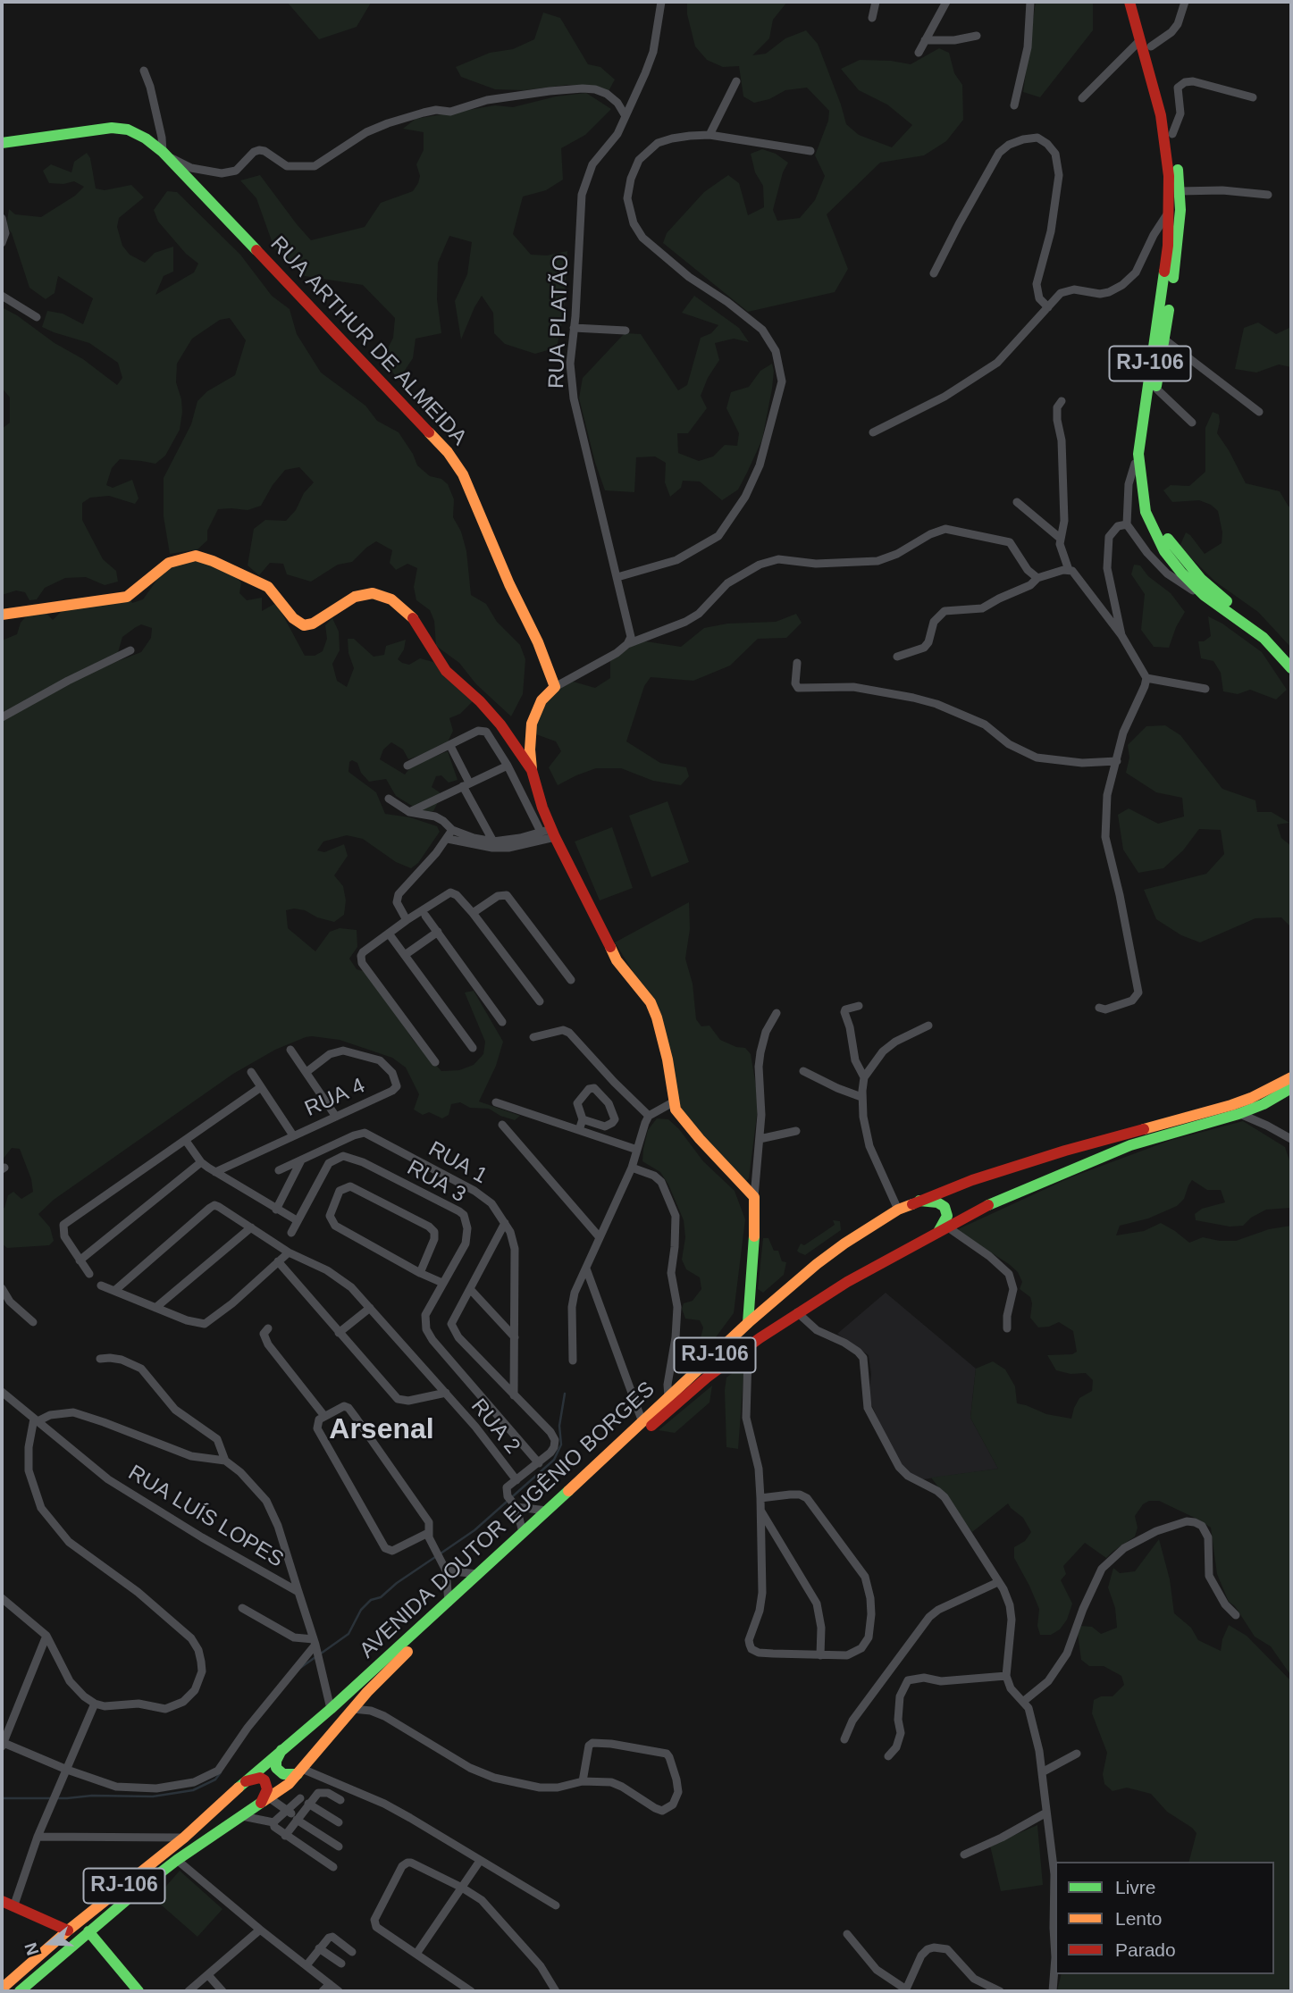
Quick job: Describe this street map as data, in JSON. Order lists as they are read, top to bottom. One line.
{"streets":{"main road":["RUA ARTHUR DE ALMEIDA","RJ-106","AVENIDA DOUTOR EUGÊNIO BORGES"],"street":["RUA PLATÃO","RUA 4","RUA 1","RUA 3","RUA 2","RUA LUÍS LOPES"]},"crossings":[["RUA 1","RUA 2"],["RUA LUÍS LOPES","AVENIDA DOUTOR EUGÊNIO BORGES"]],"districts":["Arsenal"],"legend":["Livre","Lento","Parado"],"north":"left"}
